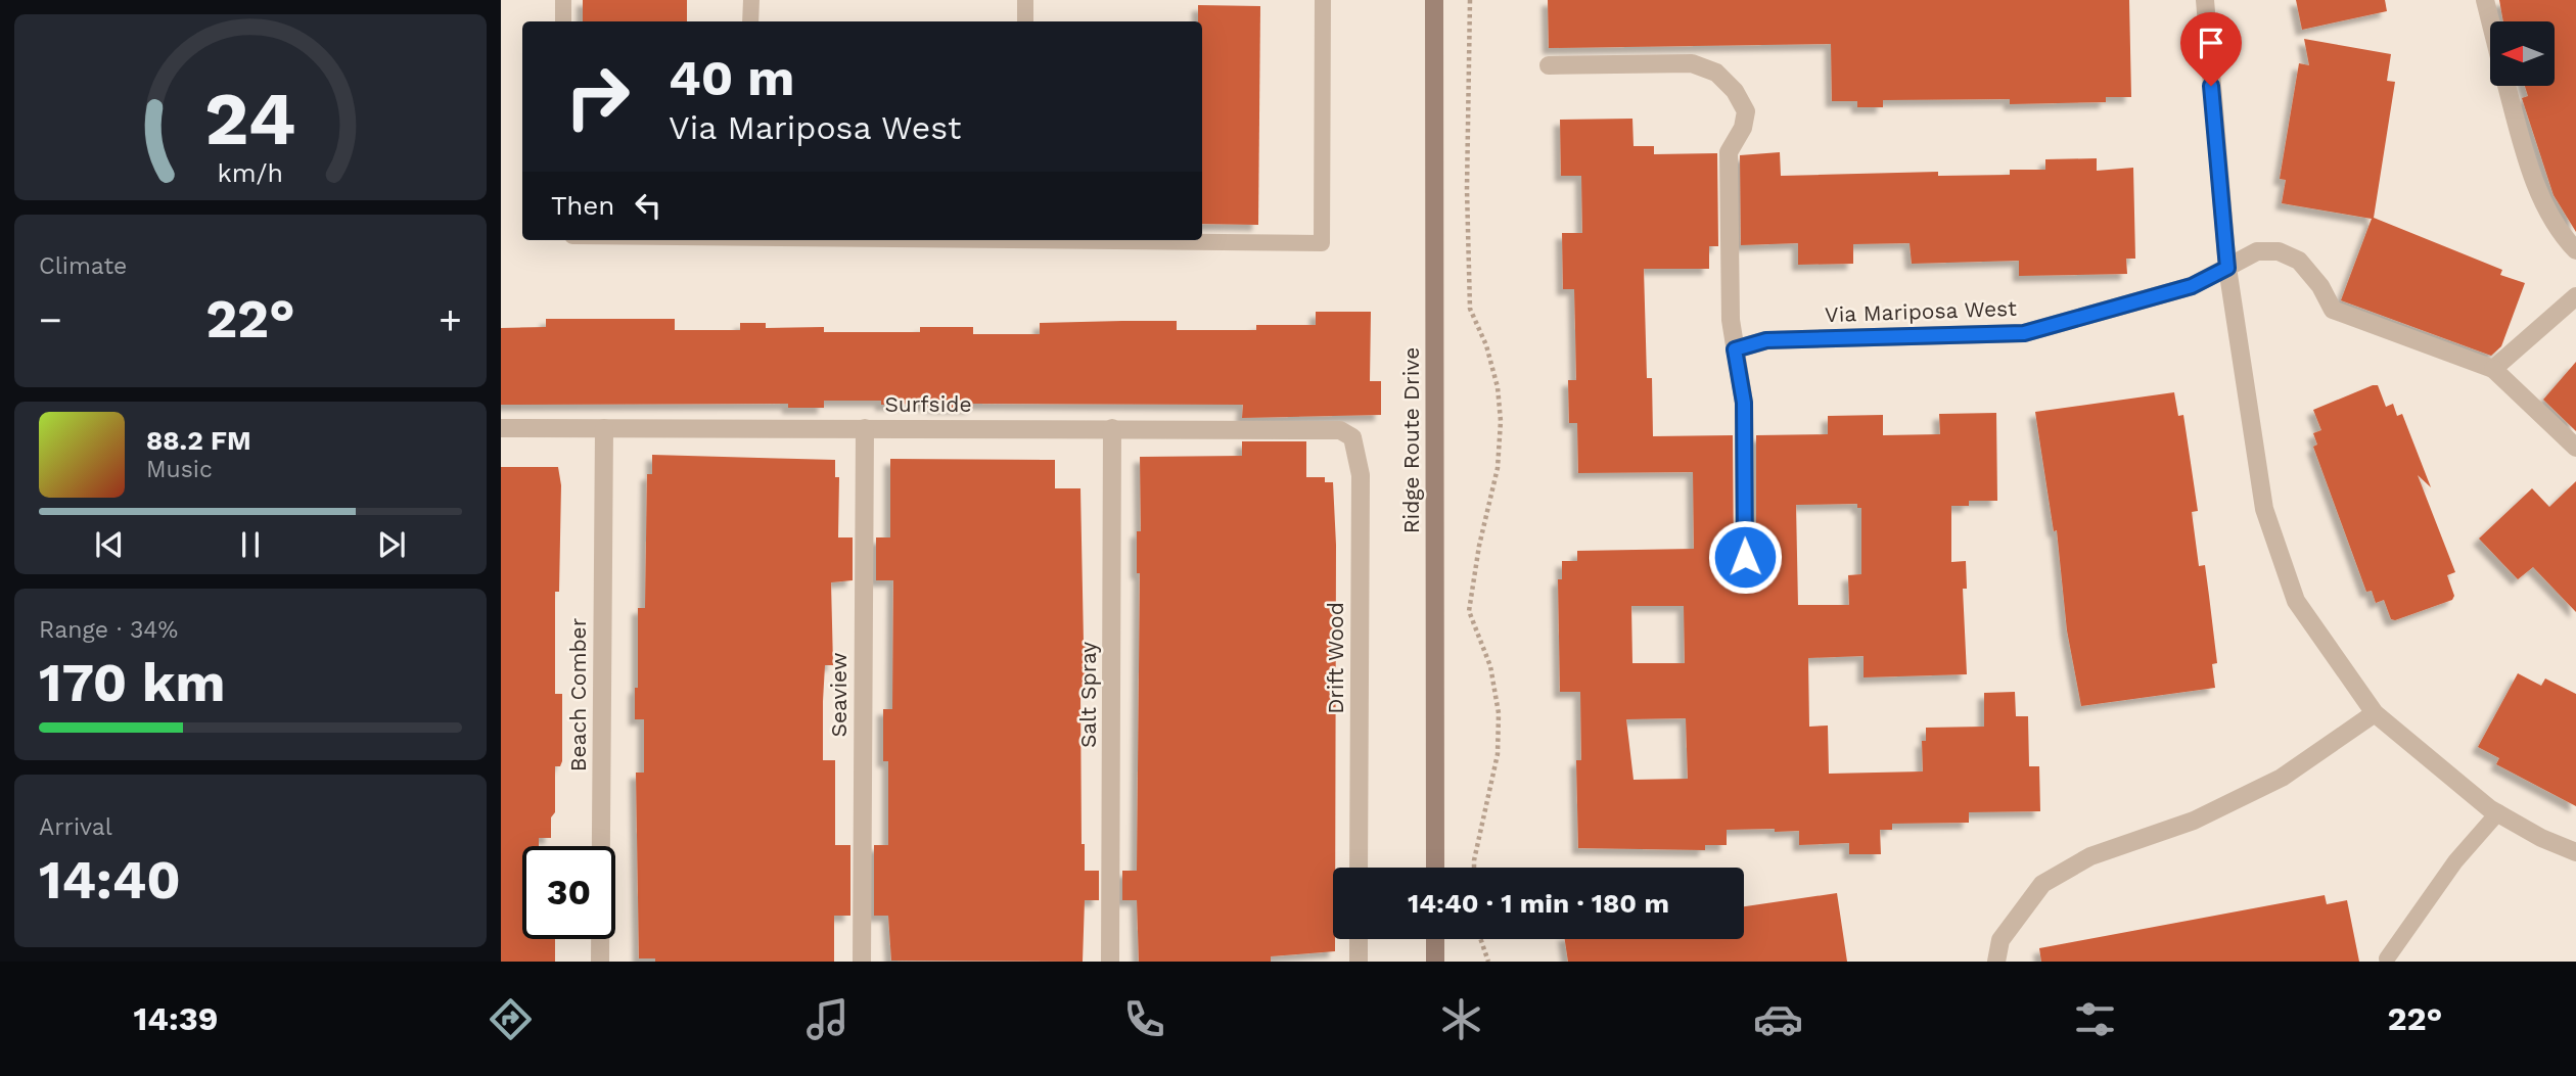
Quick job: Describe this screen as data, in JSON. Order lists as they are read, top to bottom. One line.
{"streets":{"main road":["Ridge Route Drive"],"street":["Via Mariposa West","Surfside","Drift Wood","Beach Comber","Seaview","Salt Spray"]},"crossings":[["Surfside","Drift Wood"],["Surfside","Beach Comber"],["Surfside","Seaview"],["Surfside","Salt Spray"]],"north":"left","page":{"turn":["40 m","Via Mariposa West"],"then":"Then","tile":["Climate",["Range · 34%","170 km"],["Arrival","14:40"]],"heat":["−","22°","+"],"song":["88.2 FM","Music"],"limit":"30","trip":"14:40 · 1 min · 180 m","tabs":["14:39","22°"],"gauge":["24","km/h"]}}
